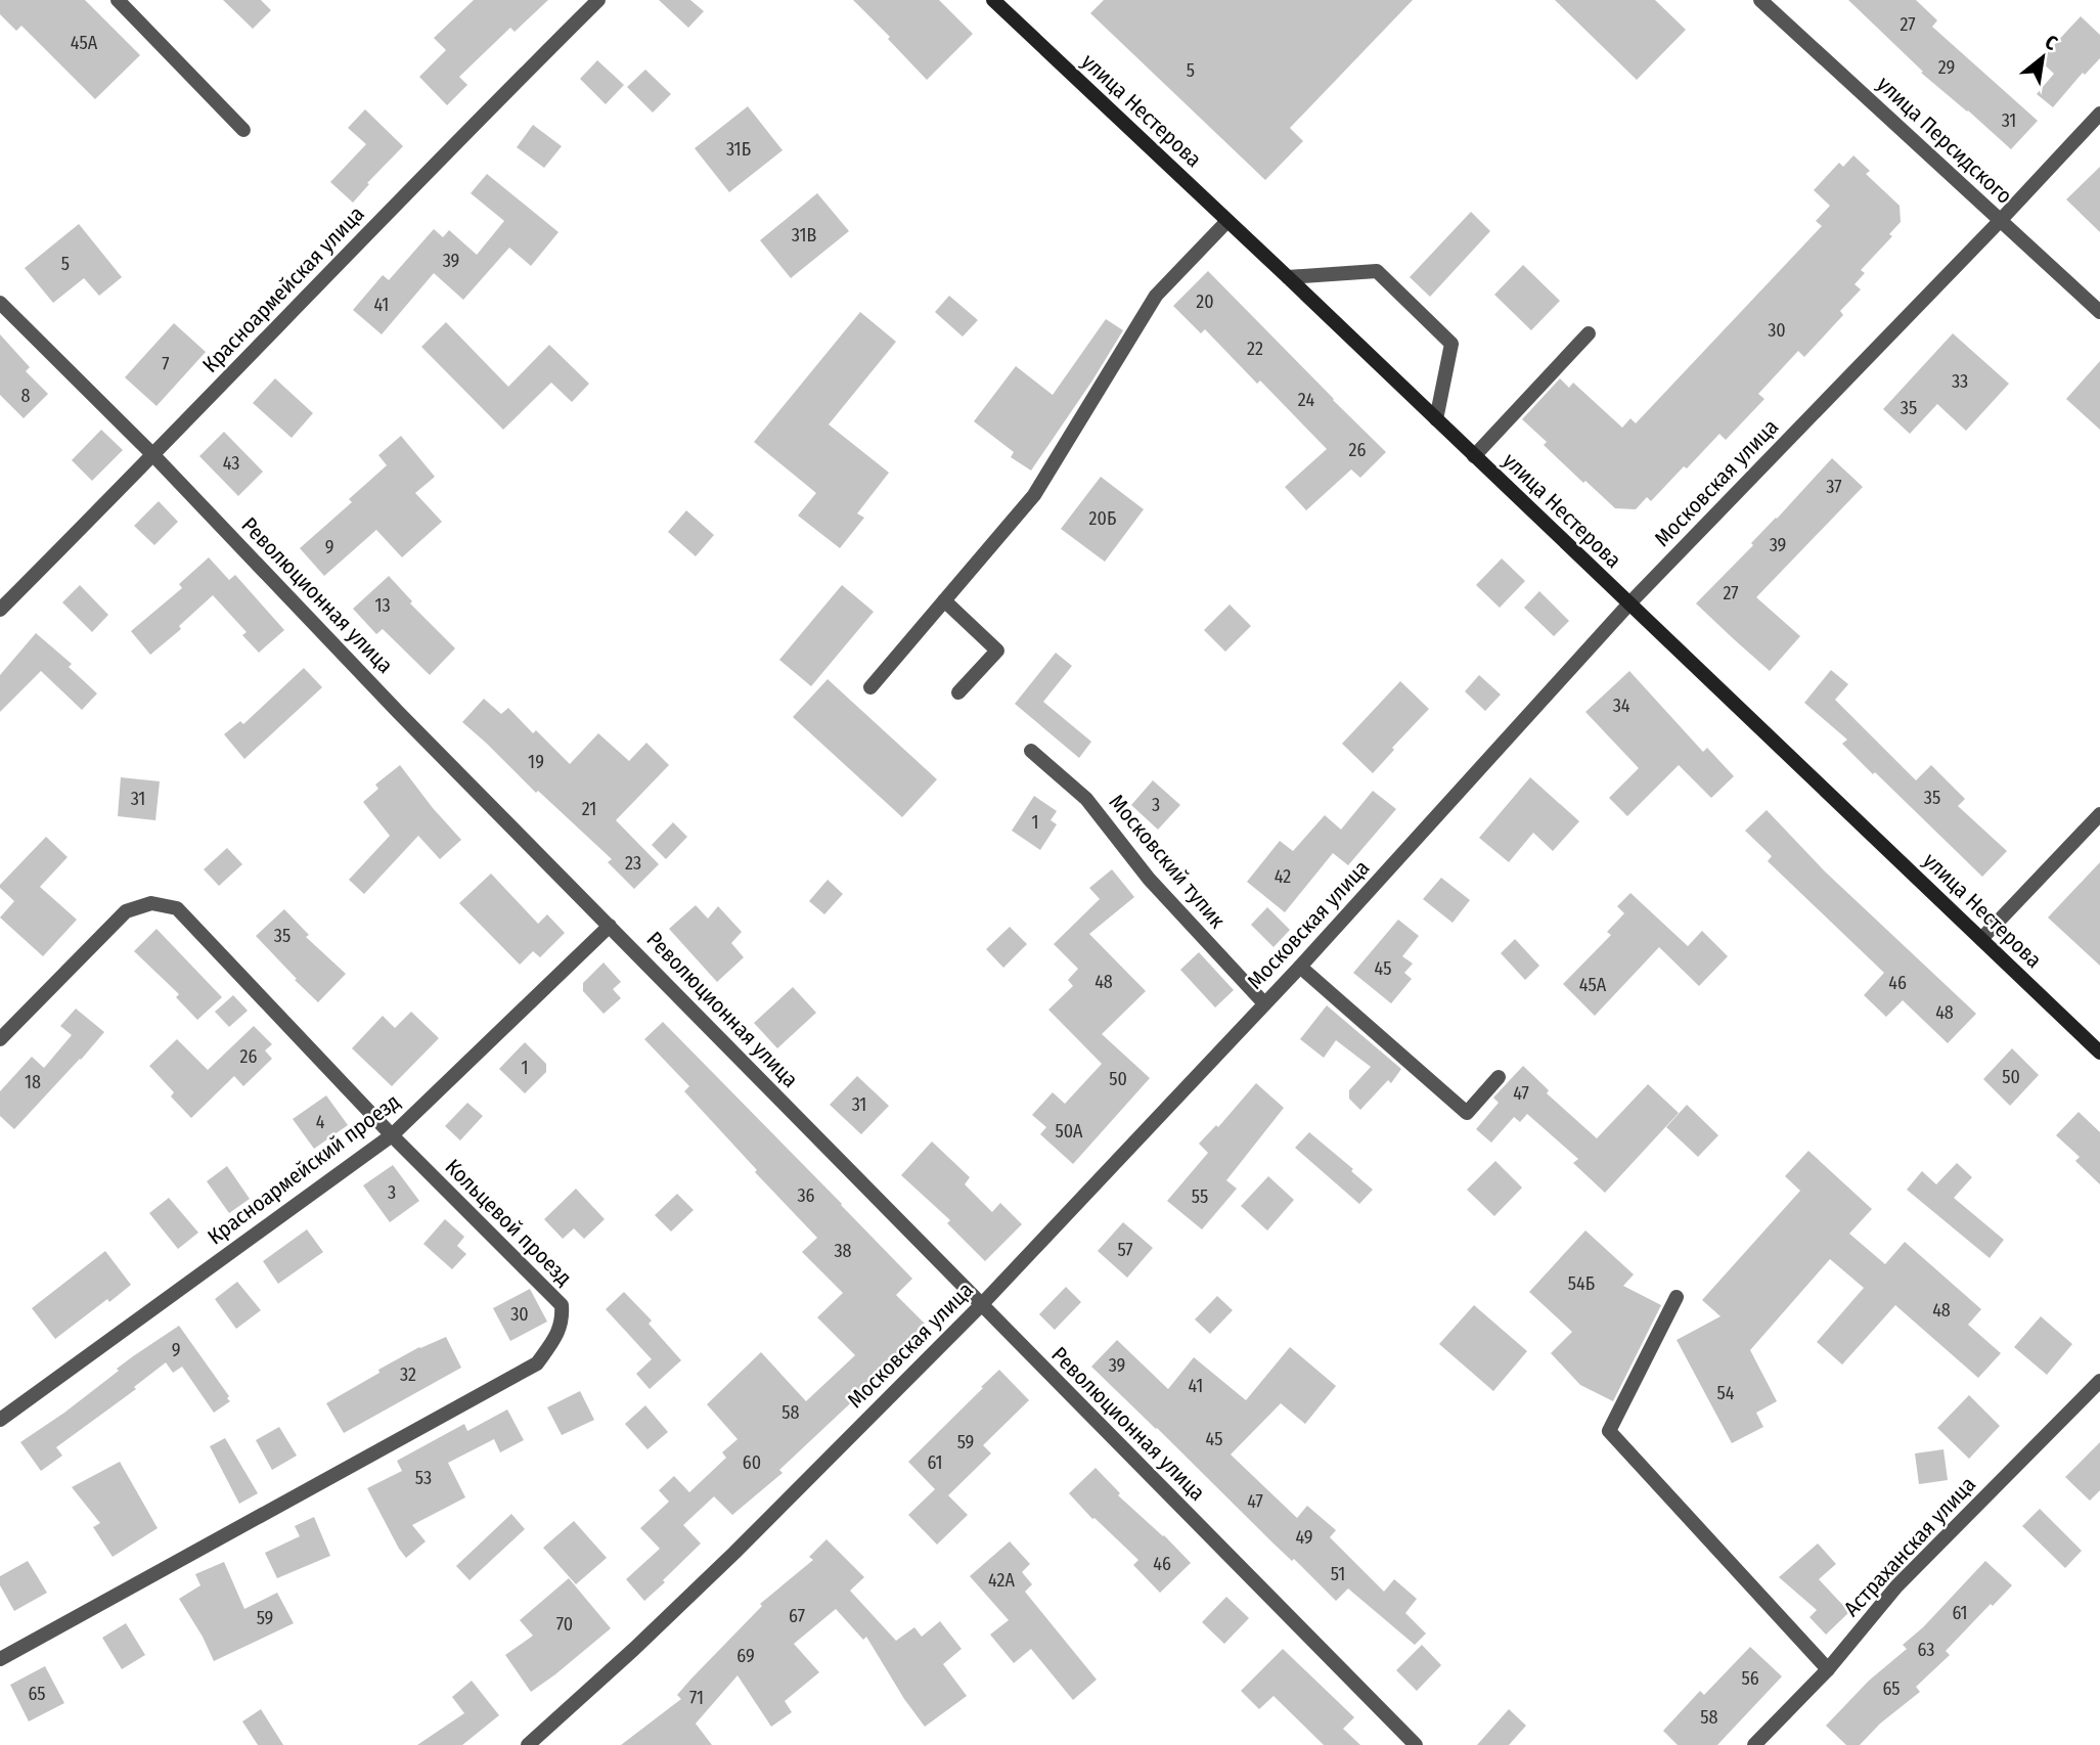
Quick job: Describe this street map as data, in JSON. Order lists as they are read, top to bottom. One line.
{"streets":{"main road":["улица Нестерова"],"street":["улица Персидского","Красноармейская улица","Московская улица","Революционная улица","Московский тупик","Красноармейский проезд","Кольцевой проезд","Астраханская улица"]},"crossings":[["улица Нестерова","Московская улица"],["улица Персидского","Московская улица"],["Красноармейская улица","Революционная улица"],["Московская улица","Революционная улица"],["Московская улица","Московский тупик"],["Революционная улица","Красноармейский проезд"],["Красноармейский проезд","Кольцевой проезд"]],"house_numbers":["27","45А","29","5","31","31Б","31В","39","5","20","41","30","22","7","33","8","24","35","26","43","37","20Б","39","9","27","13","34","19","35","31","3","21","1","23","42","35","45","48","46","45А","48","26","1","50","50","18","47","31","4","50А","3","36","55","57","38","54Б","48","30","9","39","32","41","54","58","45","59","60","61","53","47","49","46","51","42А","61","67","59","70","63","69","56","65","65","71","58"],"north":"top right"}
